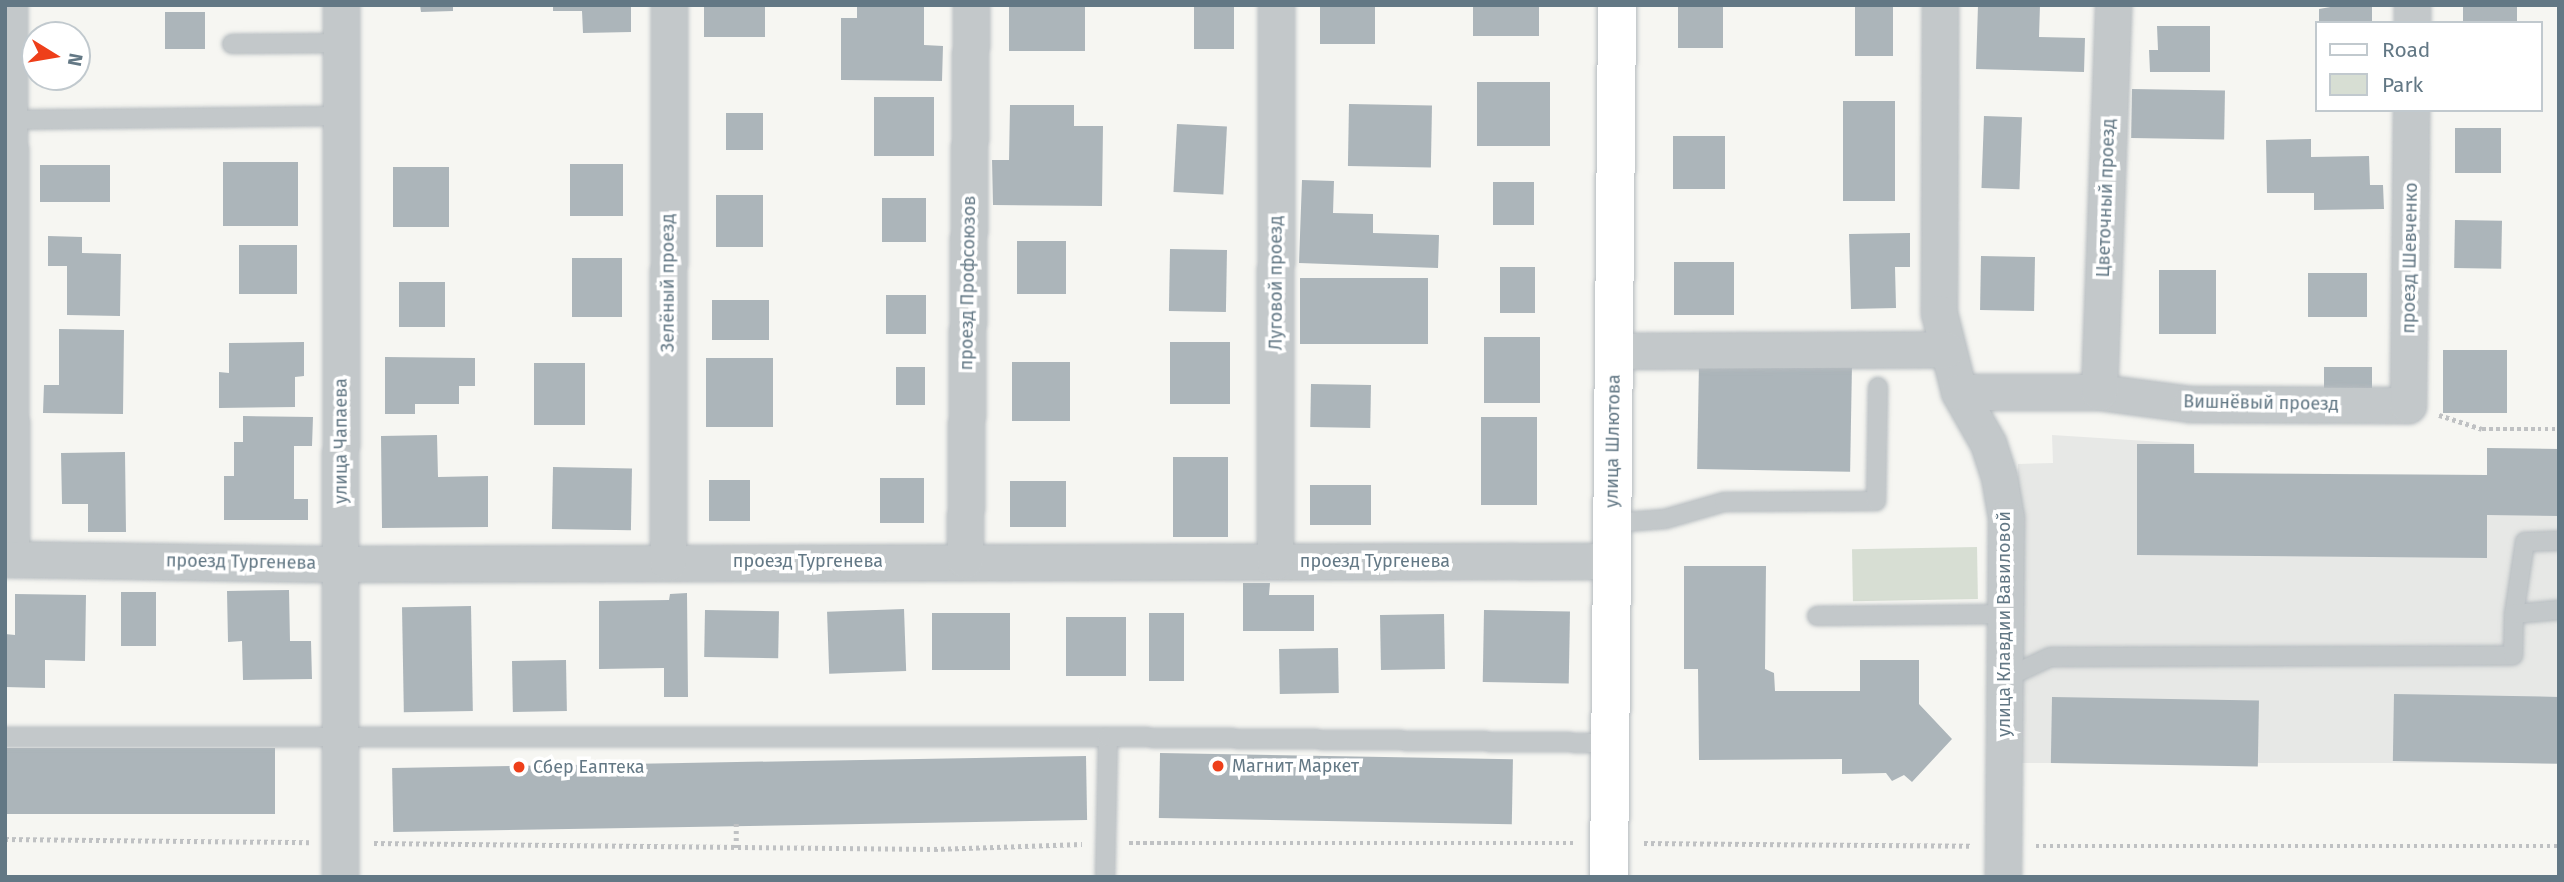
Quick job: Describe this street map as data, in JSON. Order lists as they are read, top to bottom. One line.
{"streets":{"main road":["улица Шлютова"],"street":["Цветочный проезд","проезд Шевченко","Зелёный проезд","проезд Профсоюзов","Луговой проезд","Вишнёвый проезд","улица Чапаева","проезд Тургенева","улица Клавдии Вавиловой"]},"crossings":[["Цветочный проезд","Вишнёвый проезд"],["проезд Шевченко","Вишнёвый проезд"],["Зелёный проезд","проезд Тургенева"],["проезд Профсоюзов","проезд Тургенева"],["Луговой проезд","проезд Тургенева"],["Вишнёвый проезд","улица Клавдии Вавиловой"],["улица Чапаева","проезд Тургенева"],["улица Шлютова","проезд Тургенева"]],"places":["Магнит Маркет","Сбер Еаптека"],"legend":["Road","Park"],"north":"right"}
